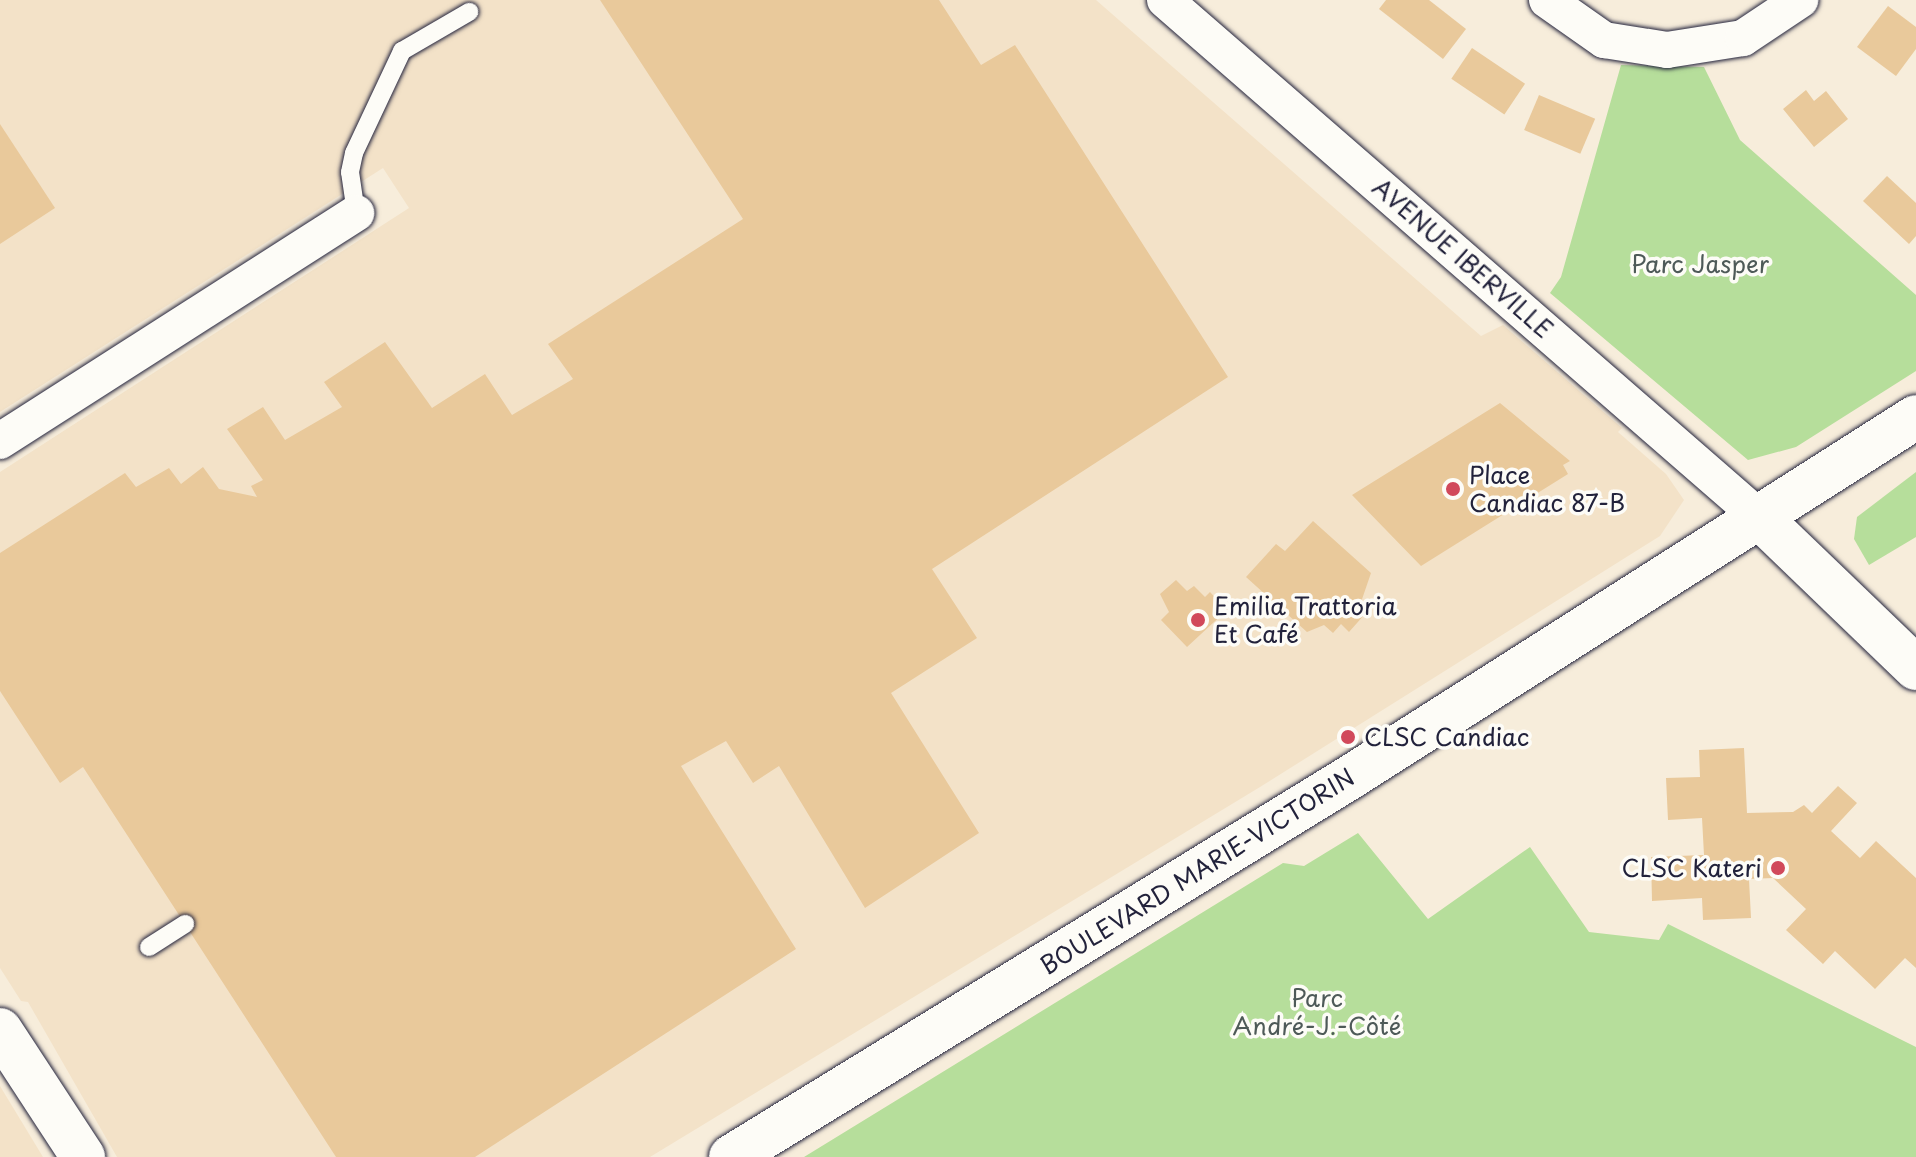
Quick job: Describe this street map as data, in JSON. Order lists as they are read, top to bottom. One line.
{"streets":{"street":["AVENUE IBERVILLE","BOULEVARD MARIE-VICTORIN"]},"crossings":[["AVENUE IBERVILLE","BOULEVARD MARIE-VICTORIN"]],"parks":["Parc Jasper","Parc André-J.-Côté"],"places":["Place Candiac 87-B","Emilia Trattoria Et Café","CLSC Candiac","CLSC Kateri"]}
